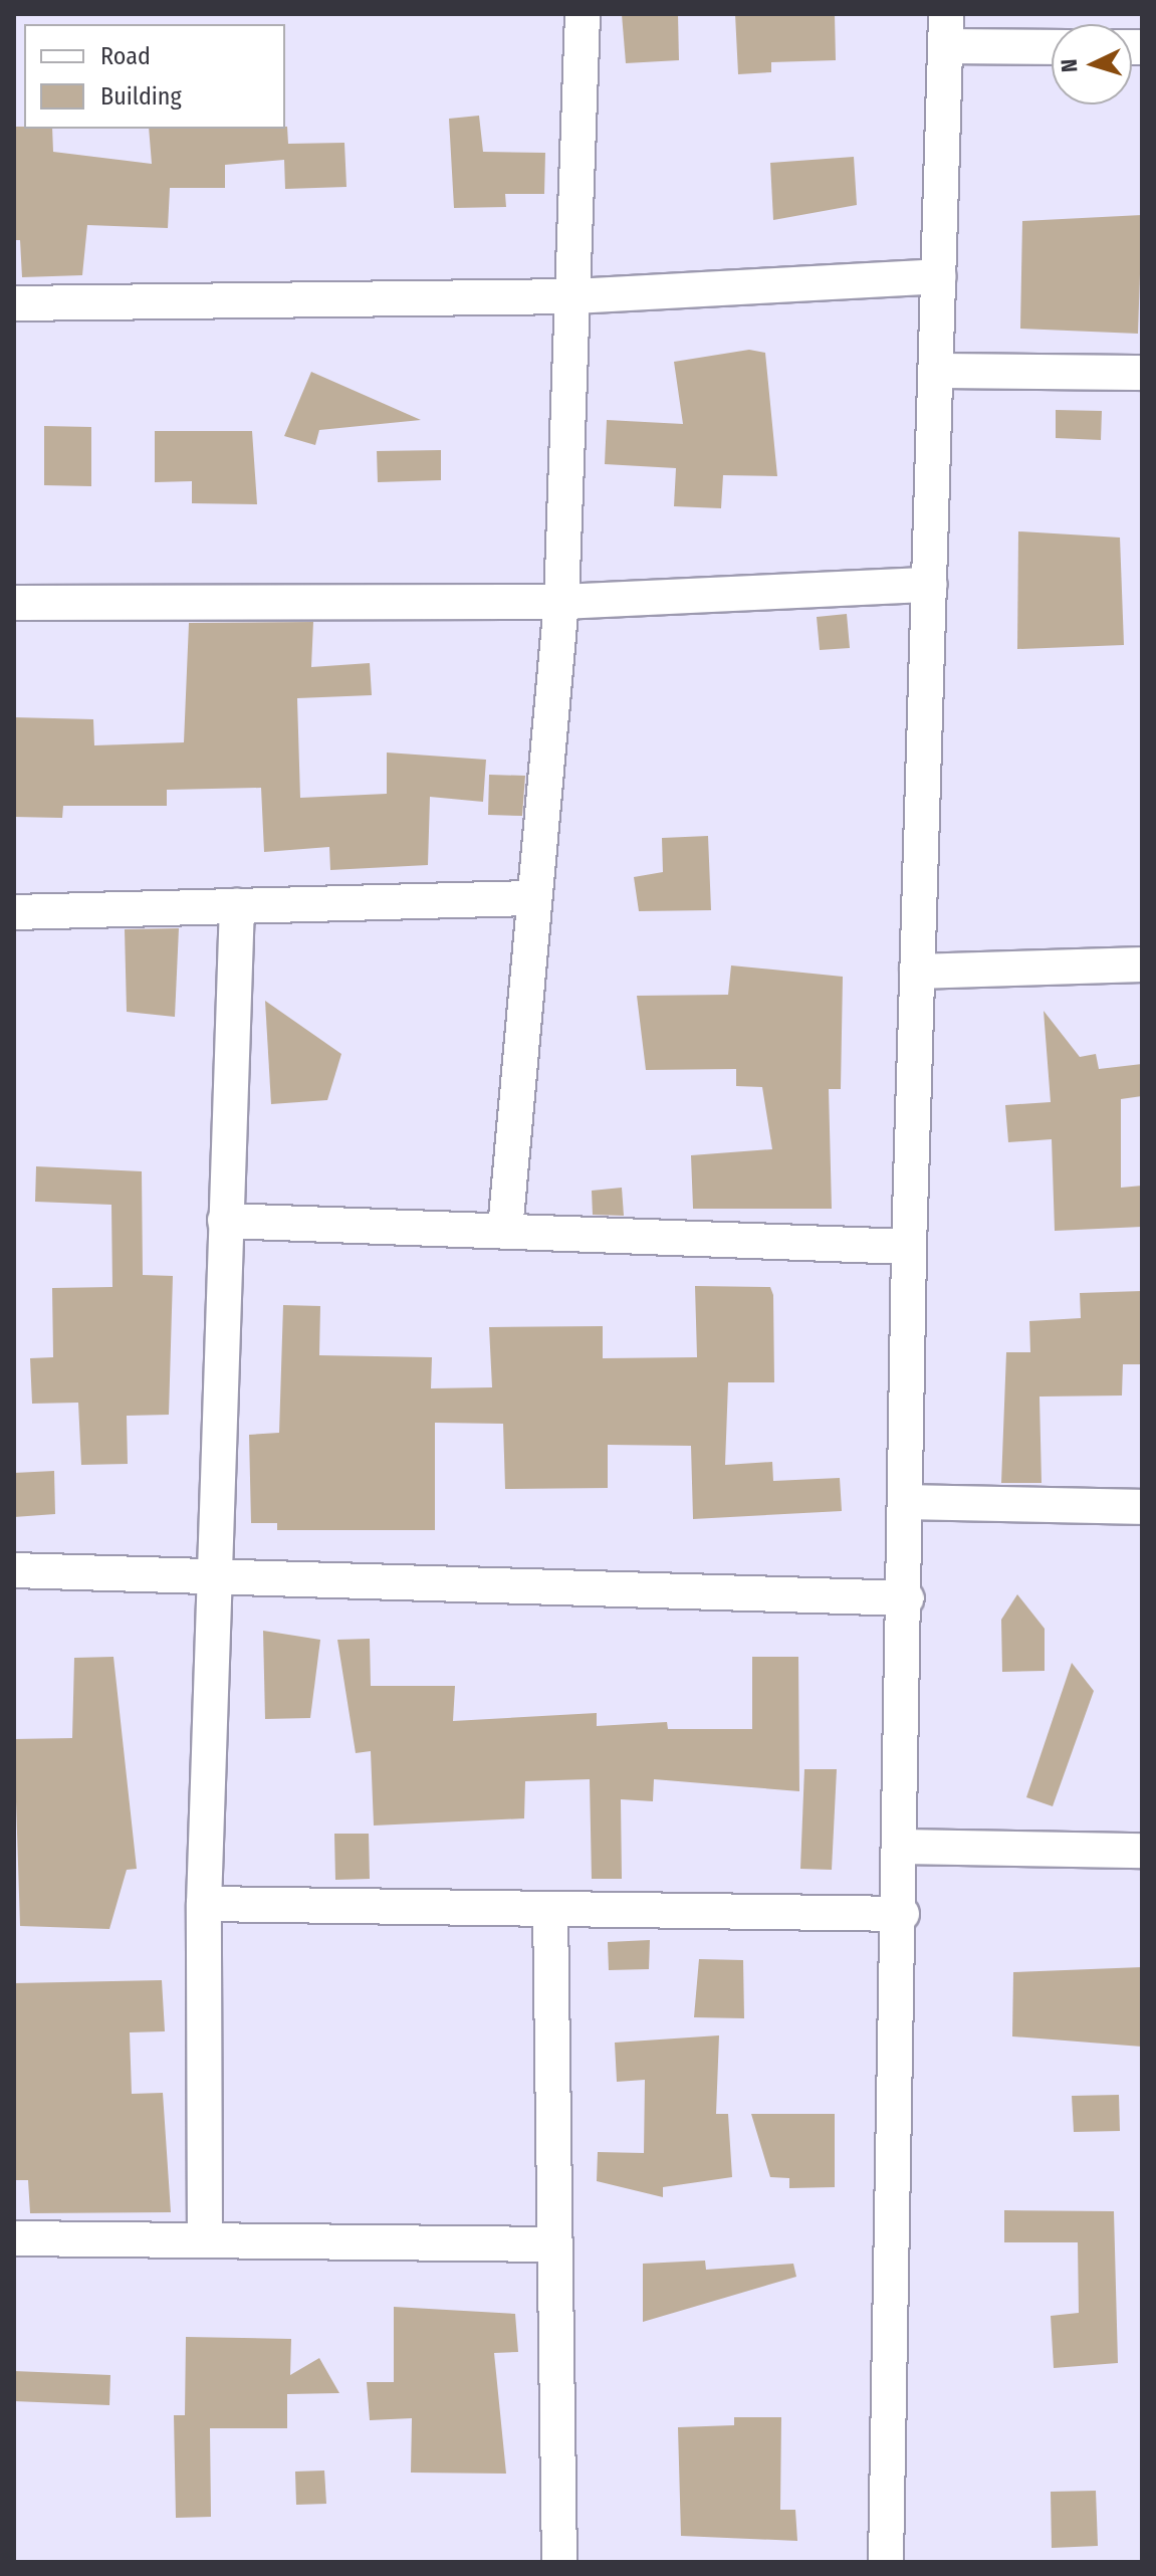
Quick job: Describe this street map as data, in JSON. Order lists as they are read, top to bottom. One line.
{"legend":["Road","Building"],"north":"left"}
